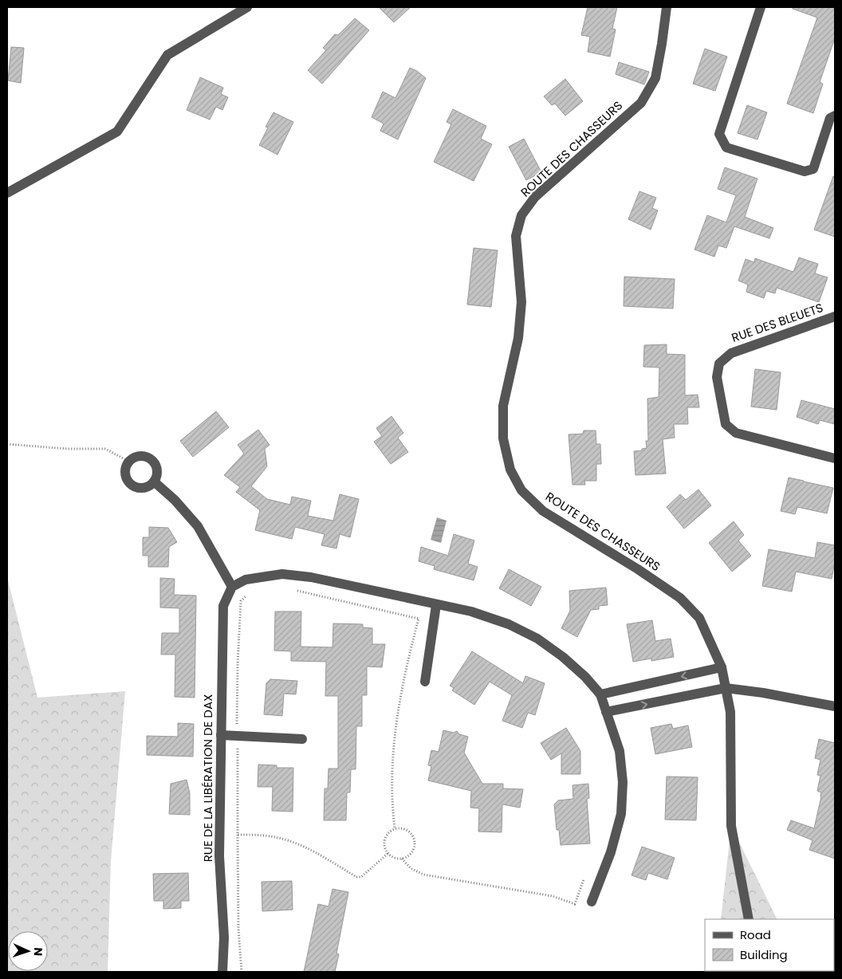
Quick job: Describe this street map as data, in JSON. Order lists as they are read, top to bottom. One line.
{"streets":{"street":["ROUTE DES CHASSEURS","RUE DES BLEUETS","RUE DE LA LIBÉRATION DE DAX"]},"legend":["Road","Building"],"north":"right"}
